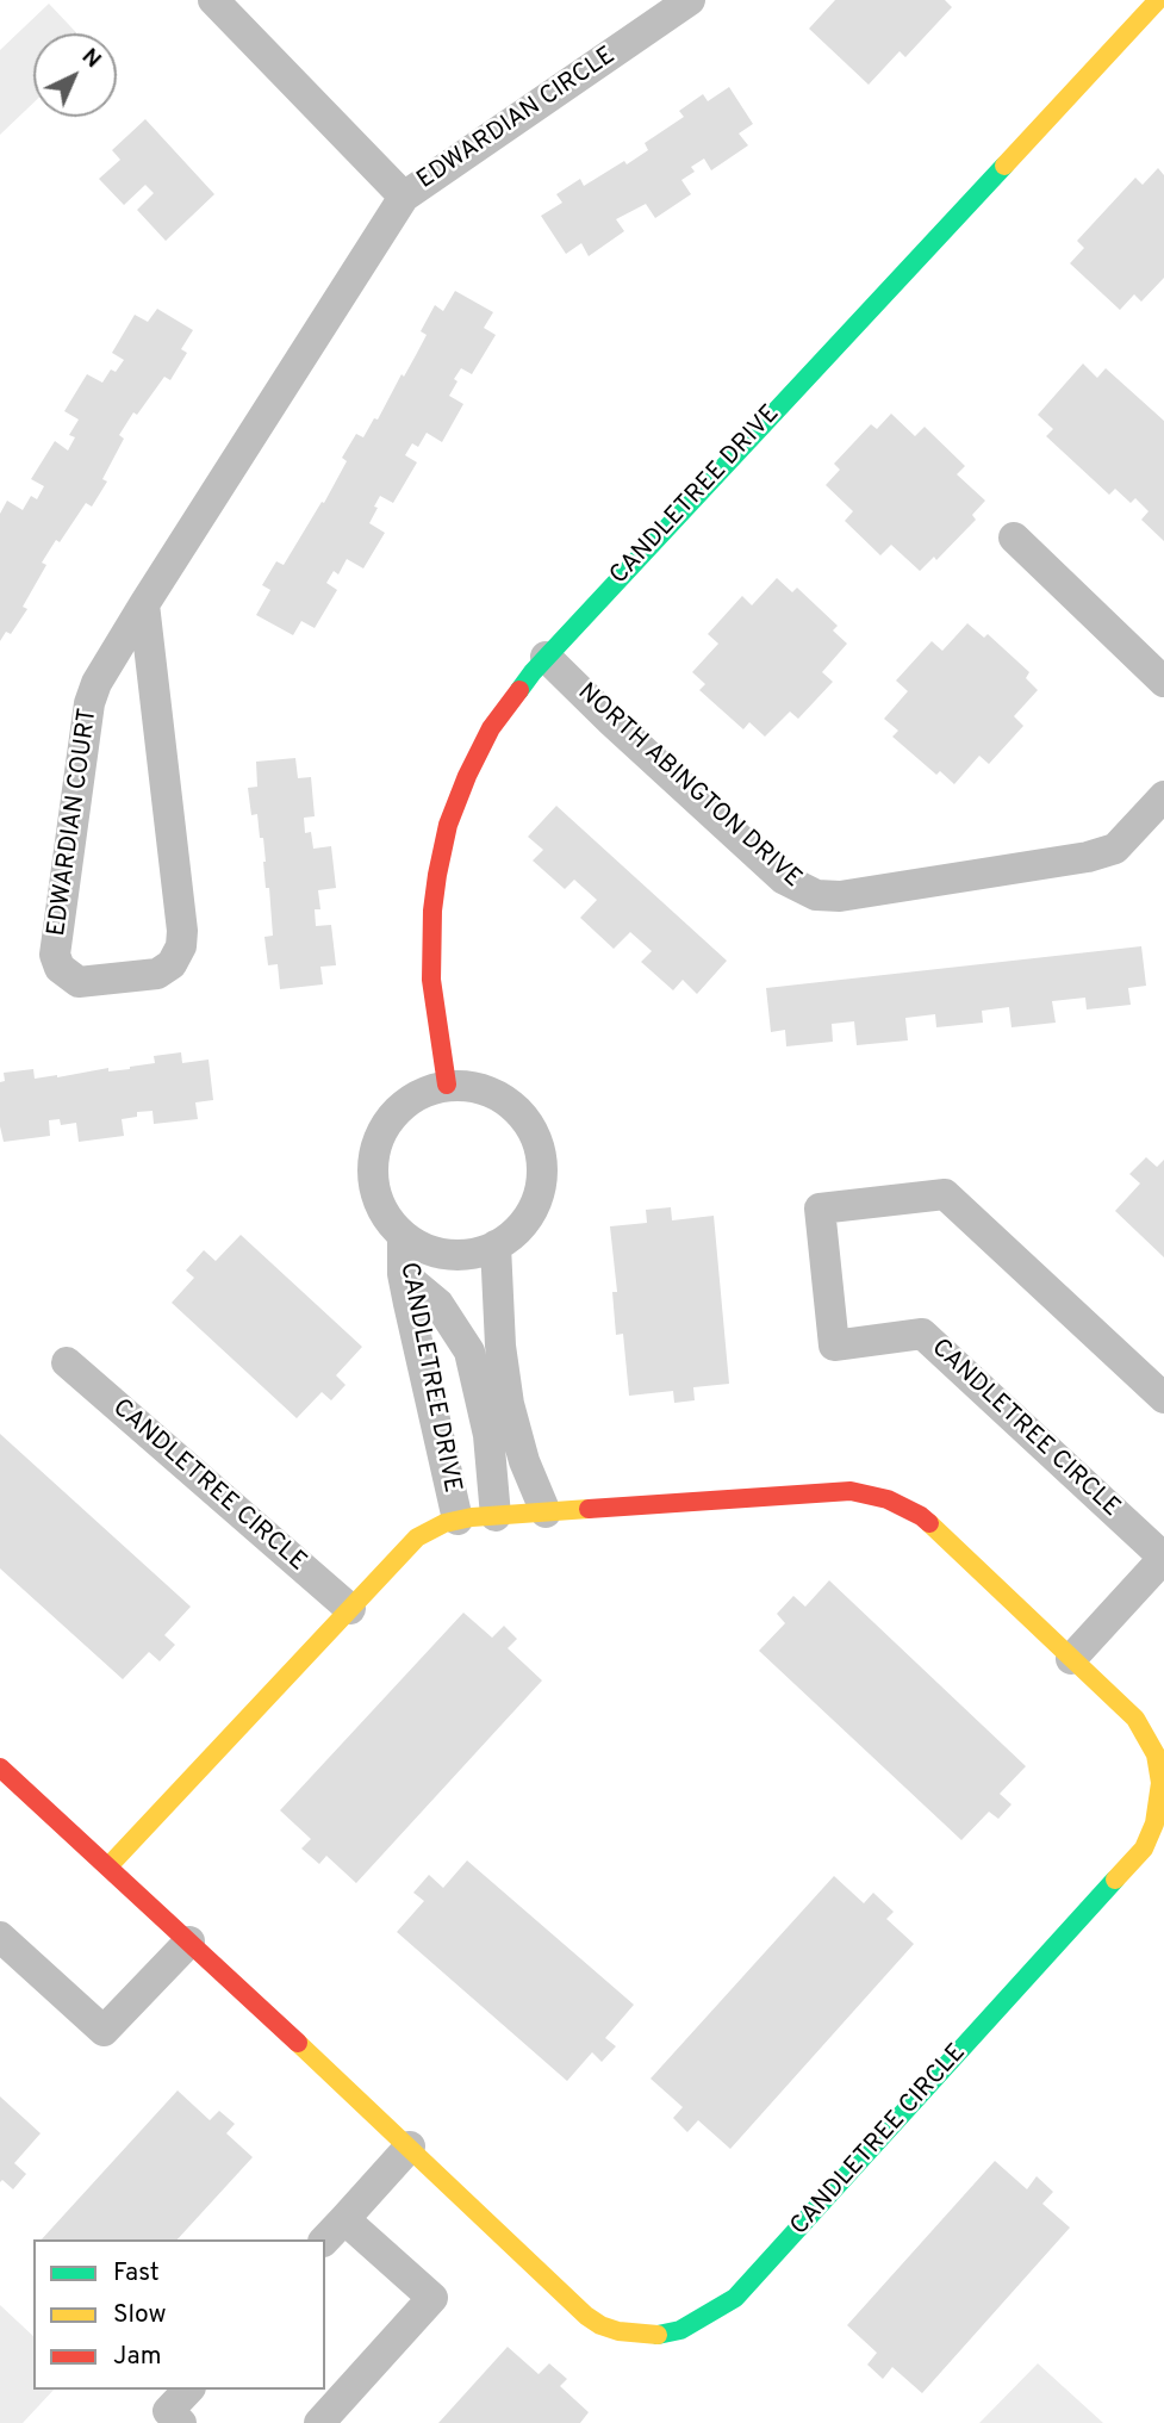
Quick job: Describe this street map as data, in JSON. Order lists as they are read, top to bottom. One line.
{"streets":{"street":["EDWARDIAN CIRCLE","CANDLETREE DRIVE","NORTH ABINGTON DRIVE","EDWARDIAN COURT","CANDLETREE CIRCLE"]},"crossings":[["EDWARDIAN CIRCLE","EDWARDIAN COURT"],["CANDLETREE DRIVE","NORTH ABINGTON DRIVE"],["CANDLETREE DRIVE","CANDLETREE CIRCLE"]],"legend":["Fast","Slow","Jam"],"north":"top right"}
